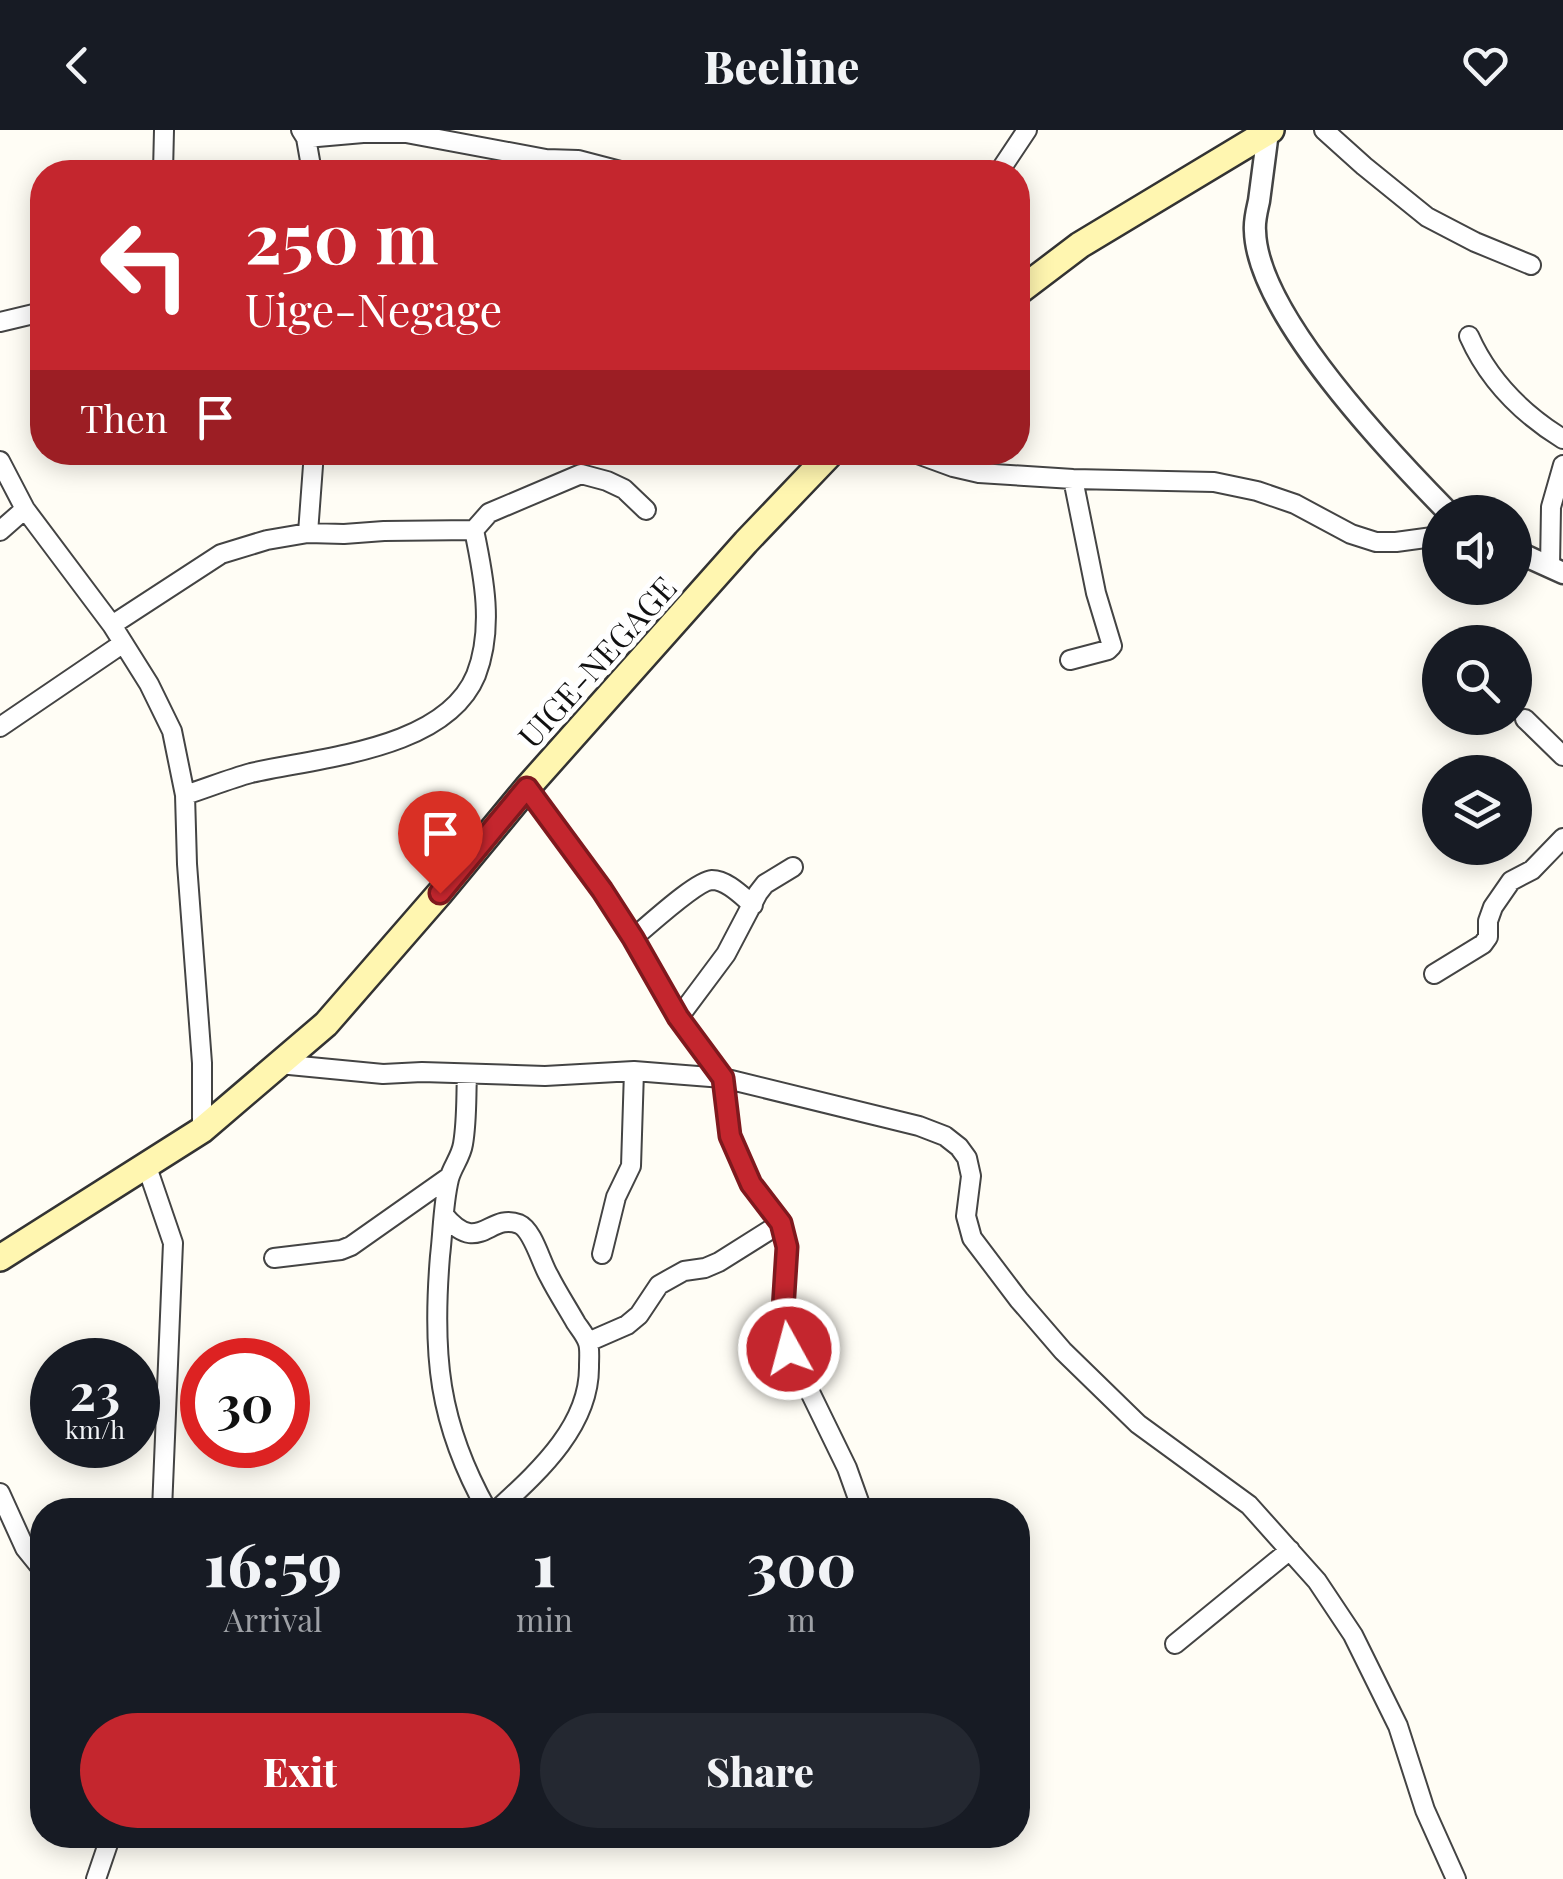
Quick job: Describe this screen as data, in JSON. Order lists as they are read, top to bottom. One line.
{"streets":{"main road":["UIGE-NEGAGE"]},"page":{"header":"Beeline","turn":["250 m","Uige-Negage"],"then":"Then","speed":"23 km/h","limit":"30","eta":["16:59","Arrival","1","min","300","m"],"buttons":["Exit","Share"]}}
